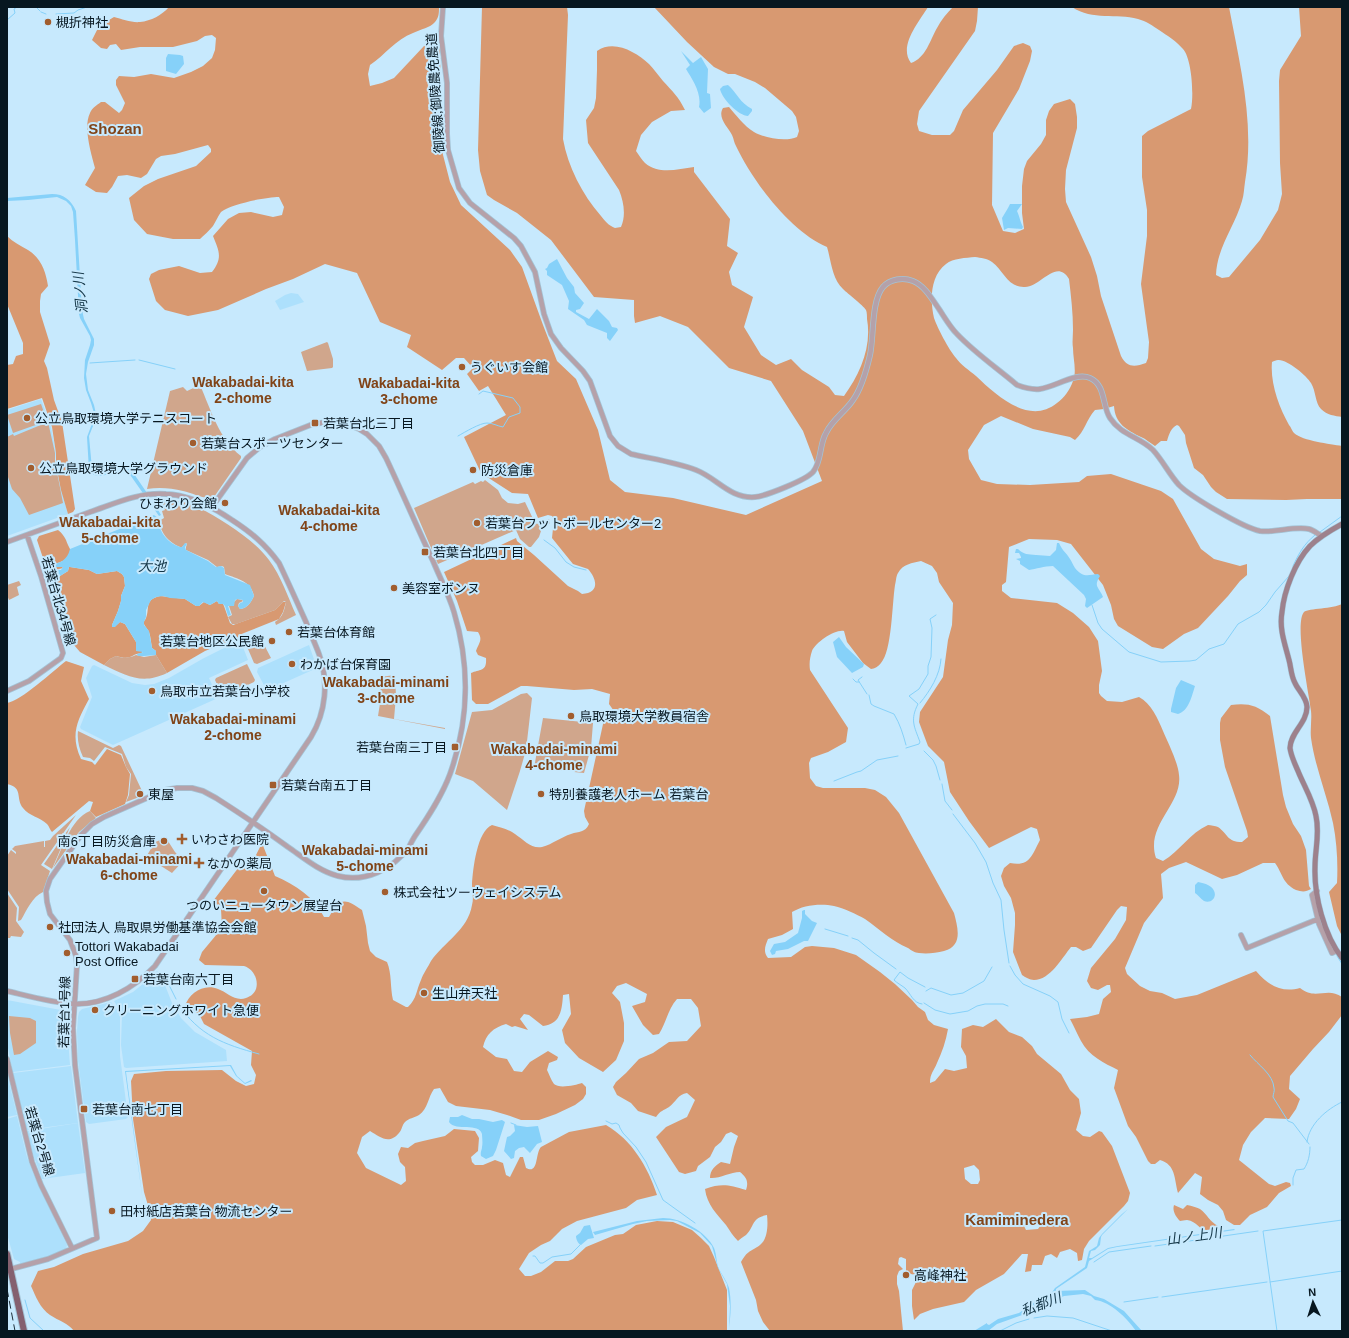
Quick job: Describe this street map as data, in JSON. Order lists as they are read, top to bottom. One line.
{"streets":{"street":["御陵線;御陵農免農道","若葉台北34号線","若葉台1号線","若葉台2号線"]},"crossings":[["若葉台1号線","若葉台2号線"]],"districts":["Shozan","Wakabadai-kita 2-chome","Wakabadai-kita 3-chome","Wakabadai-kita 4-chome","Wakabadai-kita 5-chome","Wakabadai-minami 3-chome","Wakabadai-minami 2-chome","Wakabadai-minami 4-chome","Wakabadai-minami 5-chome","Wakabadai-minami 6-chome","Kamiminedera"],"water":["洞ノ川","大池","山ノ上川","私都川"],"places":{"other":["槻折神社","うぐいす会館","公立鳥取環境大学テニスコート","若葉台スポーツセンター","公立鳥取環境大学グラウンド","防災倉庫","ひまわり会館","若葉台フットボールセンター2","美容室ボンヌ","若葉台体育館","若葉台地区公民館","わかば台保育園","鳥取市立若葉台小学校","鳥取環境大学教員宿舎","東屋","特別養護老人ホーム 若葉台","南6丁目防災倉庫","つのいニュータウン展望台","株式会社ツーウェイシステム","社団法人 鳥取県労働基準協会会館","Tottori Wakabadai Post Office","生山弁天社","クリーニングホワイト急便","田村紙店若葉台 物流センター","高峰神社"],"transit":["若葉台北三丁目","若葉台北四丁目","若葉台南三丁目","若葉台南五丁目","若葉台南六丁目","若葉台南七丁目"],"health":["いわさわ医院","なかの薬局"]},"north":"top"}
